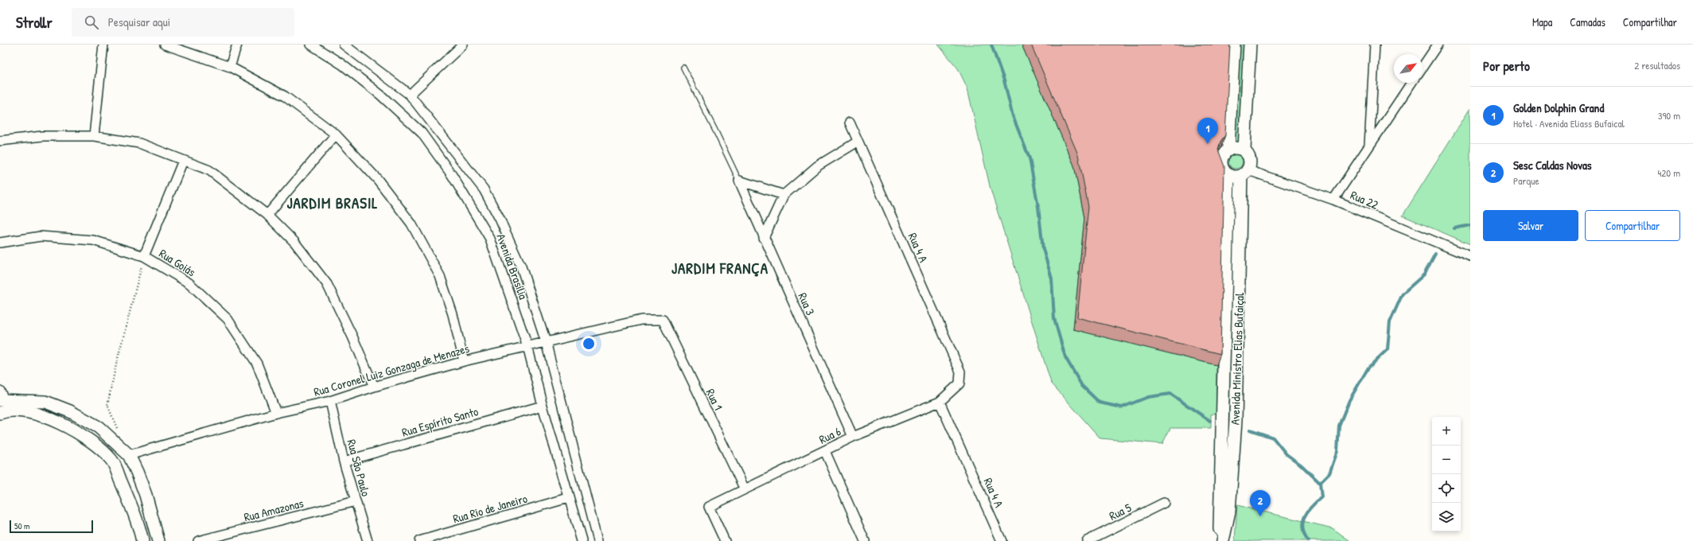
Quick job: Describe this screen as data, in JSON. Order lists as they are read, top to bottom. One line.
{"streets":{"main road":["Avenida Ministro Elias Bufaiçal"],"street":["Rua 22","Rua 4 A","Rua Goiás","Avenida Brasília","Rua 3","Rua Coronel Luiz Gonzaga de Menazes","Rua 1","Rua Espírito Santo","Rua 6","Rua São Paulo","Rua Rio de Janeiro","Rua Amazonas","Rua 5"]},"crossings":[["Rua 22","Avenida Ministro Elias Bufaiçal"],["Rua 4 A","Rua 6"],["Rua Goiás","Rua Coronel Luiz Gonzaga de Menazes"],["Avenida Brasília","Rua Coronel Luiz Gonzaga de Menazes"],["Avenida Brasília","Rua Espírito Santo"],["Avenida Brasília","Rua Rio de Janeiro"],["Rua 3","Rua 6"],["Rua Coronel Luiz Gonzaga de Menazes","Rua 1"],["Rua Coronel Luiz Gonzaga de Menazes","Rua São Paulo"],["Rua 1","Rua 6"],["Rua Espírito Santo","Rua São Paulo"],["Rua São Paulo","Rua Amazonas"]],"districts":["JARDIM BRASIL","JARDIM FRANÇA"],"scale_bar":"50 m","north":"top right","page":{"header":"Strollr","search":"Pesquisar aqui","nav":["Mapa","Camadas","Compartilhar"],"heading":["Por perto","2 resultados"],"list":[{"mark":"1","name":"Golden Dolphin Grand","note":"Hotel · Avenida Eliass Bufaical","value":"390 m"},{"mark":"2","name":"Sesc Caldas Novas","note":"Parque","value":"420 m"}],"pins":["1","2"],"buttons":["Salvar","Compartilhar"],"map_buttons":["+","−"],"scale":"50 m"}}
